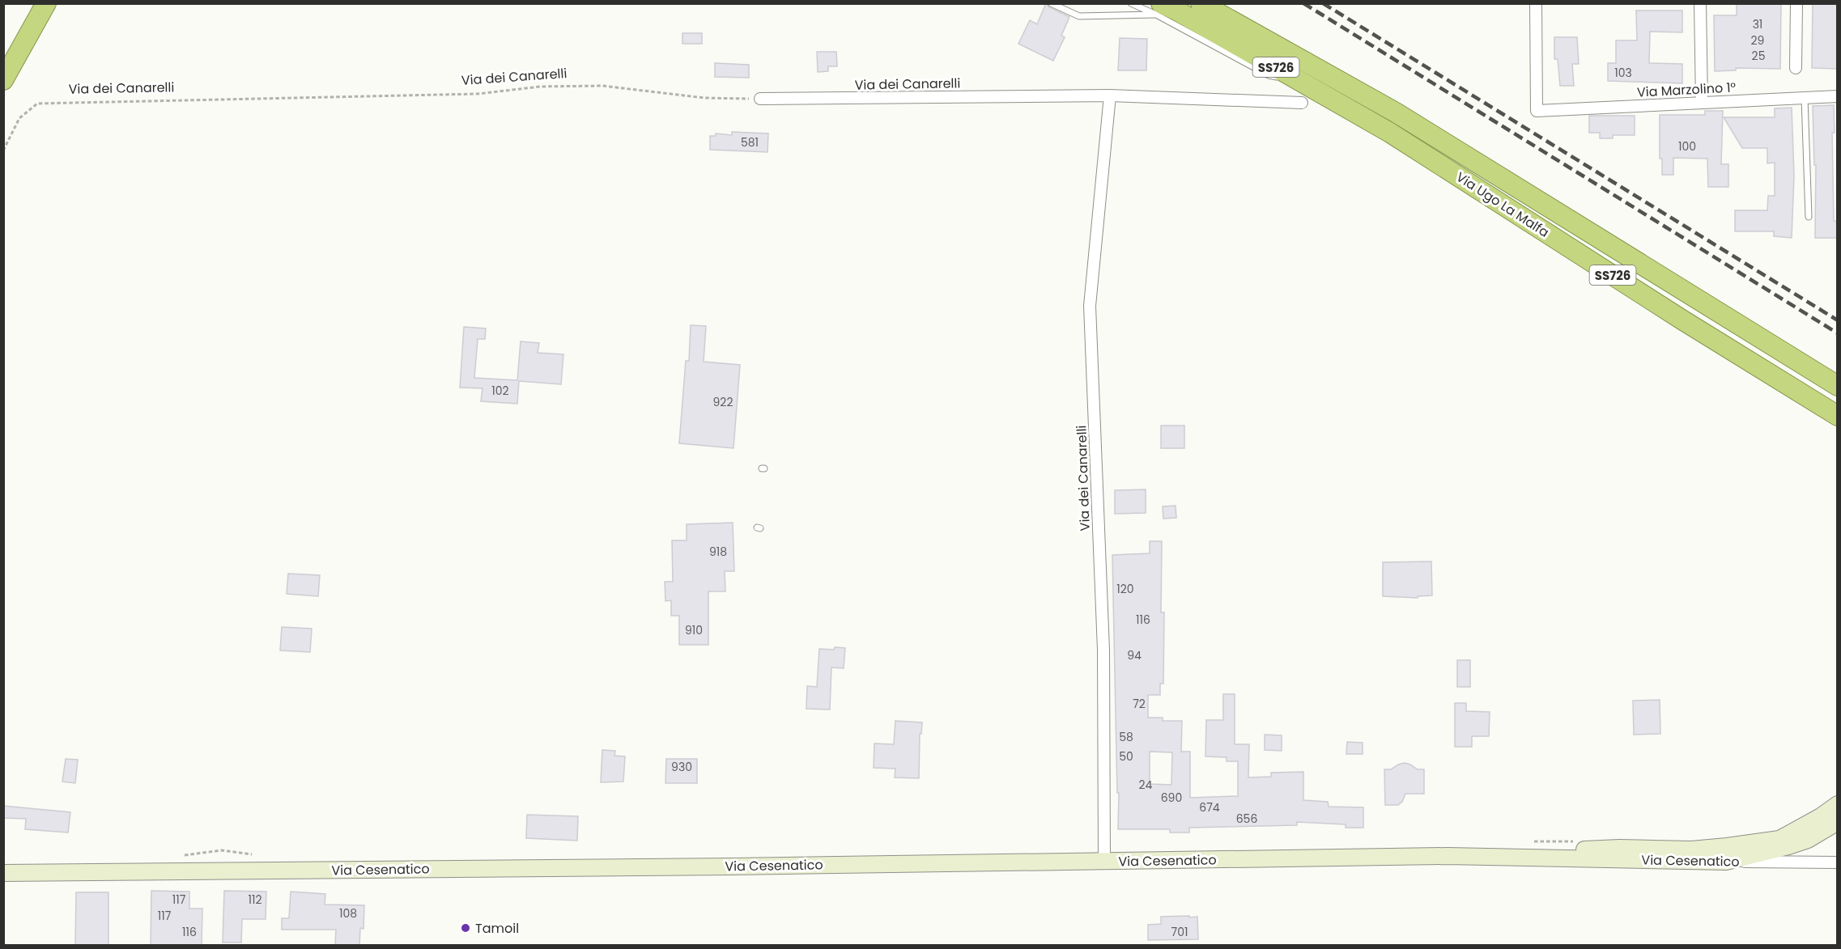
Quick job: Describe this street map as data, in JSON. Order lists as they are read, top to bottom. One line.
{"streets":{"highway":["SS726","Via Ugo La Malfa"],"main road":["Via Cesenatico"],"street":["Via dei Canarelli","Via Marzolino 1°"]},"crossings":[["Via dei Canarelli","Via Cesenatico"]],"places":["Tamoil"],"house_numbers":["31","29","25","103","581","100","102","922","918","120","116","910","94","72","58","50","930","24","690","674","656","117","112","108","117","116","701"]}
